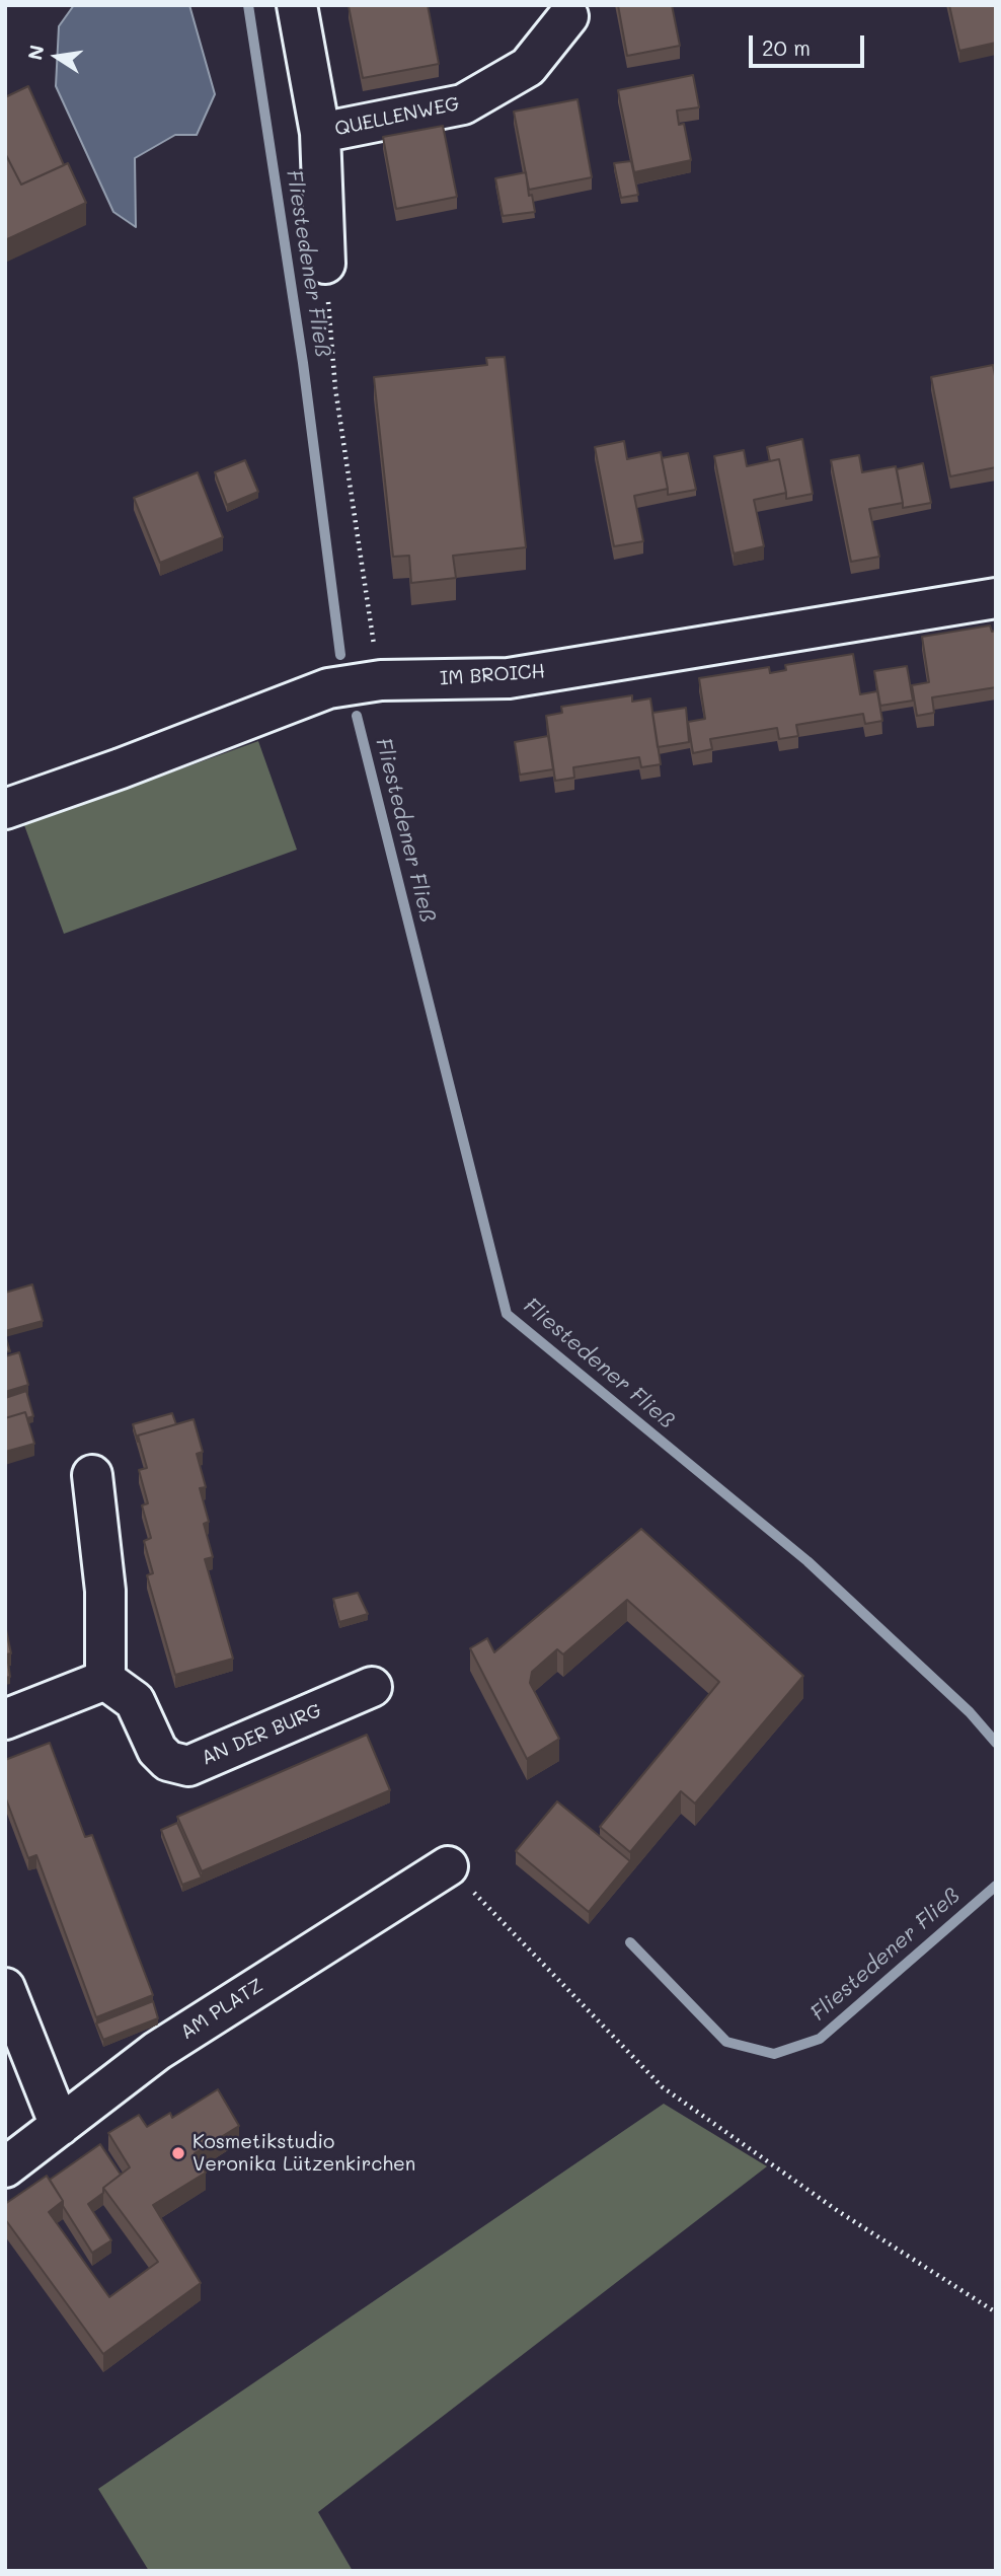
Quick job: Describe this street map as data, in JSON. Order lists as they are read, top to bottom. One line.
{"streets":{"street":["QUELLENWEG","IM BROICH","AN DER BURG","AM PLATZ"]},"water":["Fliestedener Fließ"],"places":["Kosmetikstudio Veronika Lützenkirchen"],"scale_bar":"20 m","north":"left"}
